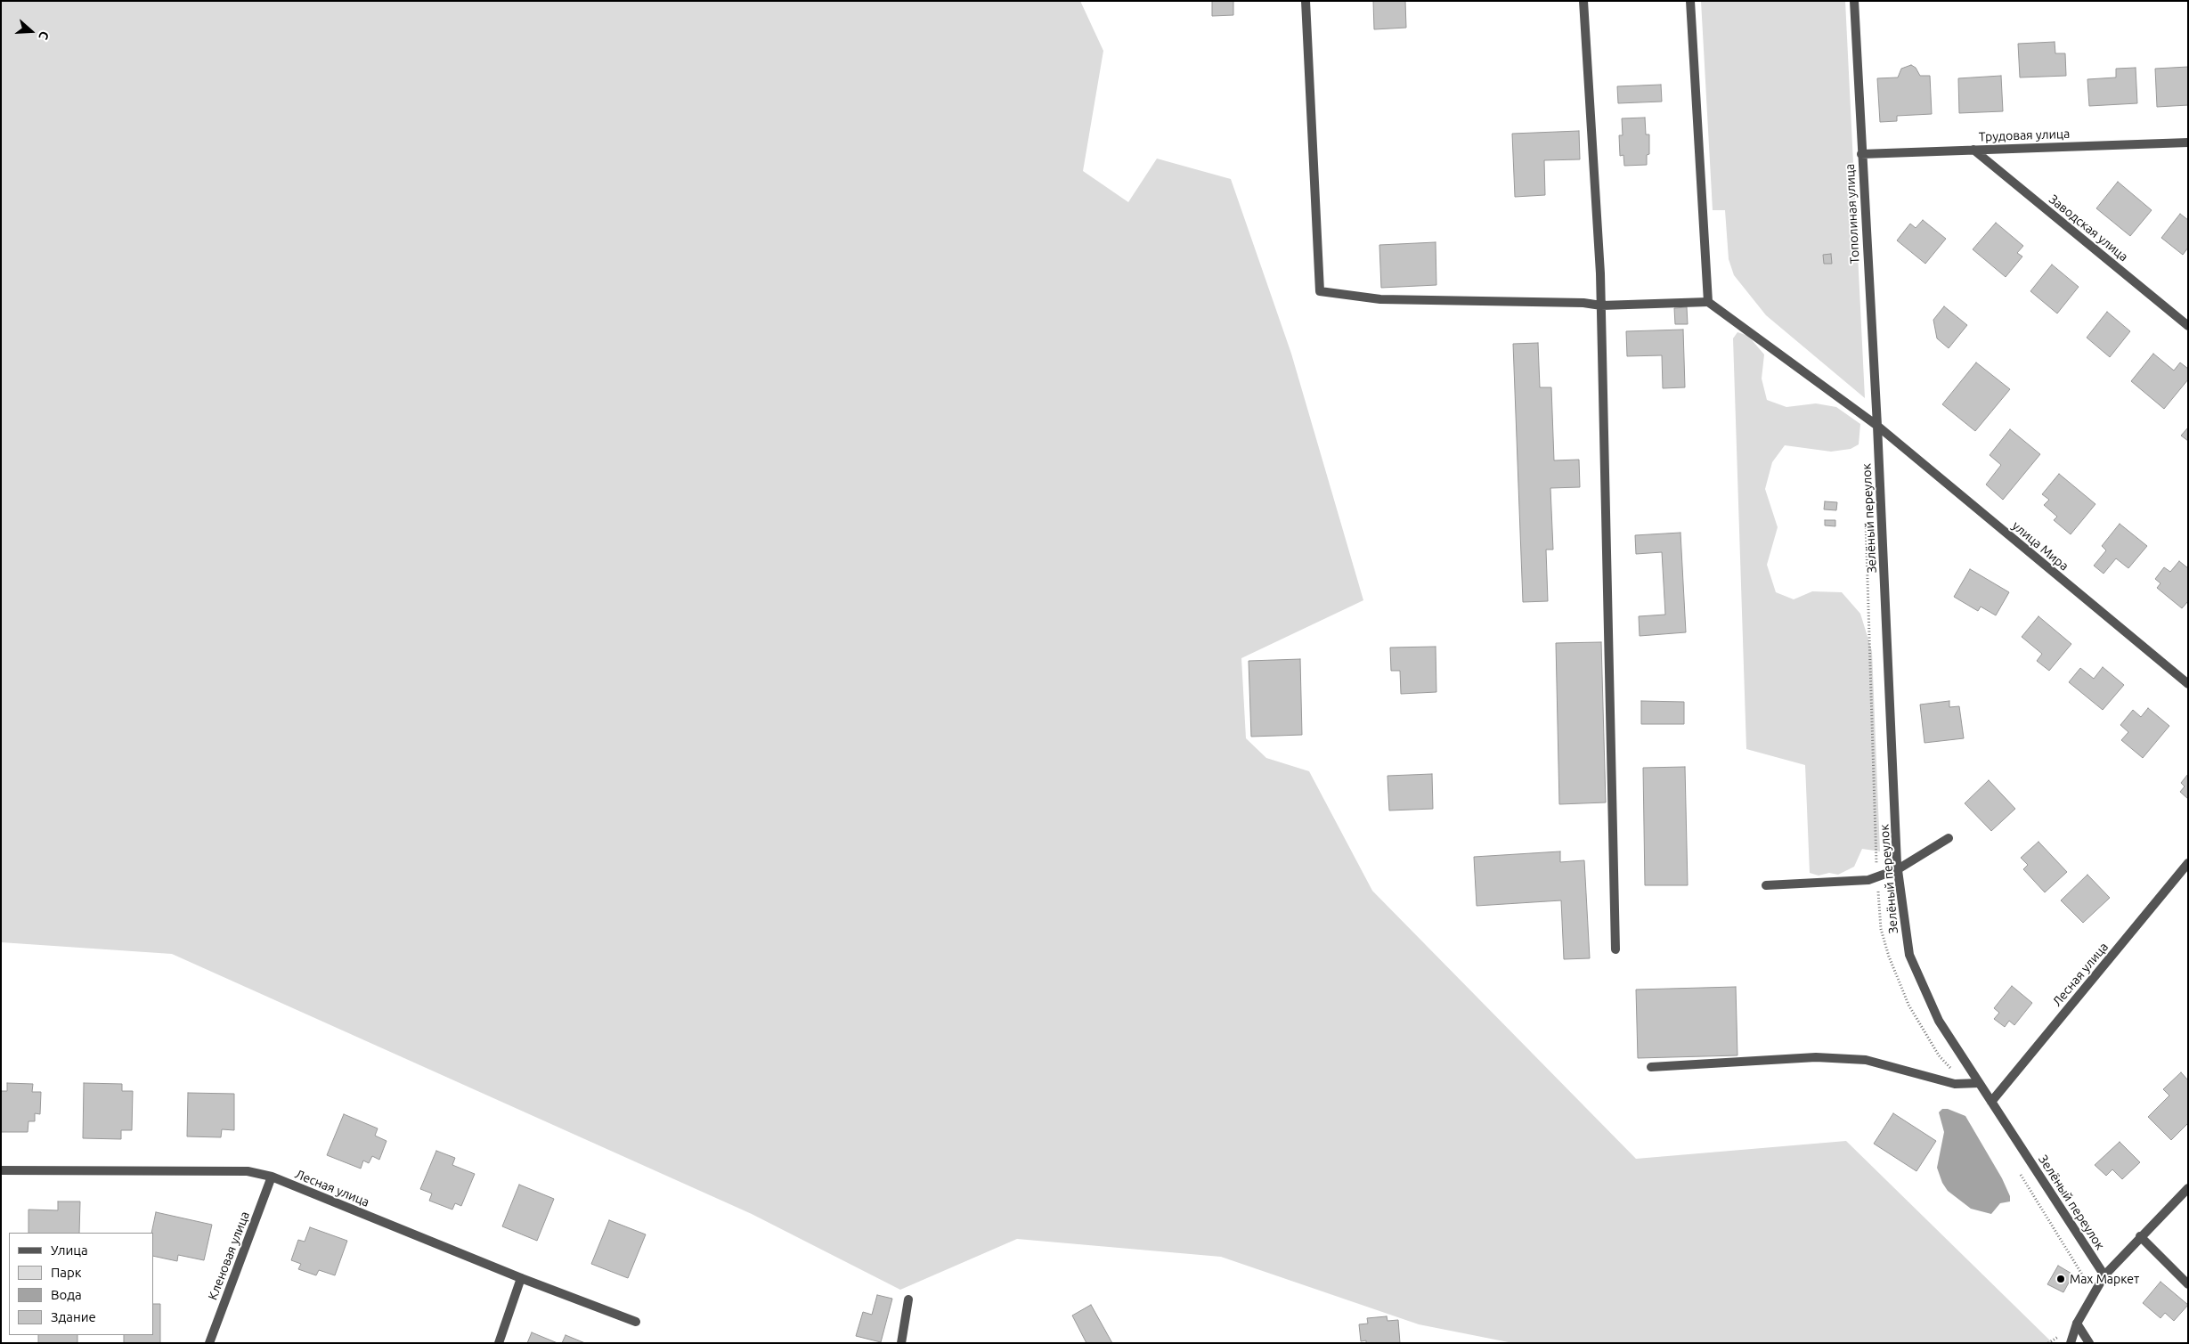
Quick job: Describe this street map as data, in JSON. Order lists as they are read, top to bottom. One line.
{"streets":{"street":["Трудовая улица","Тополиная улица","Заводская улица","Зелёный переулок","улица Мира","Лесная улица","Кленовая улица"]},"crossings":[["Трудовая улица","Тополиная улица"],["Трудовая улица","Заводская улица"],["Тополиная улица","Зелёный переулок"],["Тополиная улица","улица Мира"],["Зелёный переулок","улица Мира"],["Зелёный переулок","Лесная улица"],["Лесная улица","Кленовая улица"]],"places":["Мах Маркет"],"legend":["Улица","Парк","Вода","Здание"],"north":"right"}
